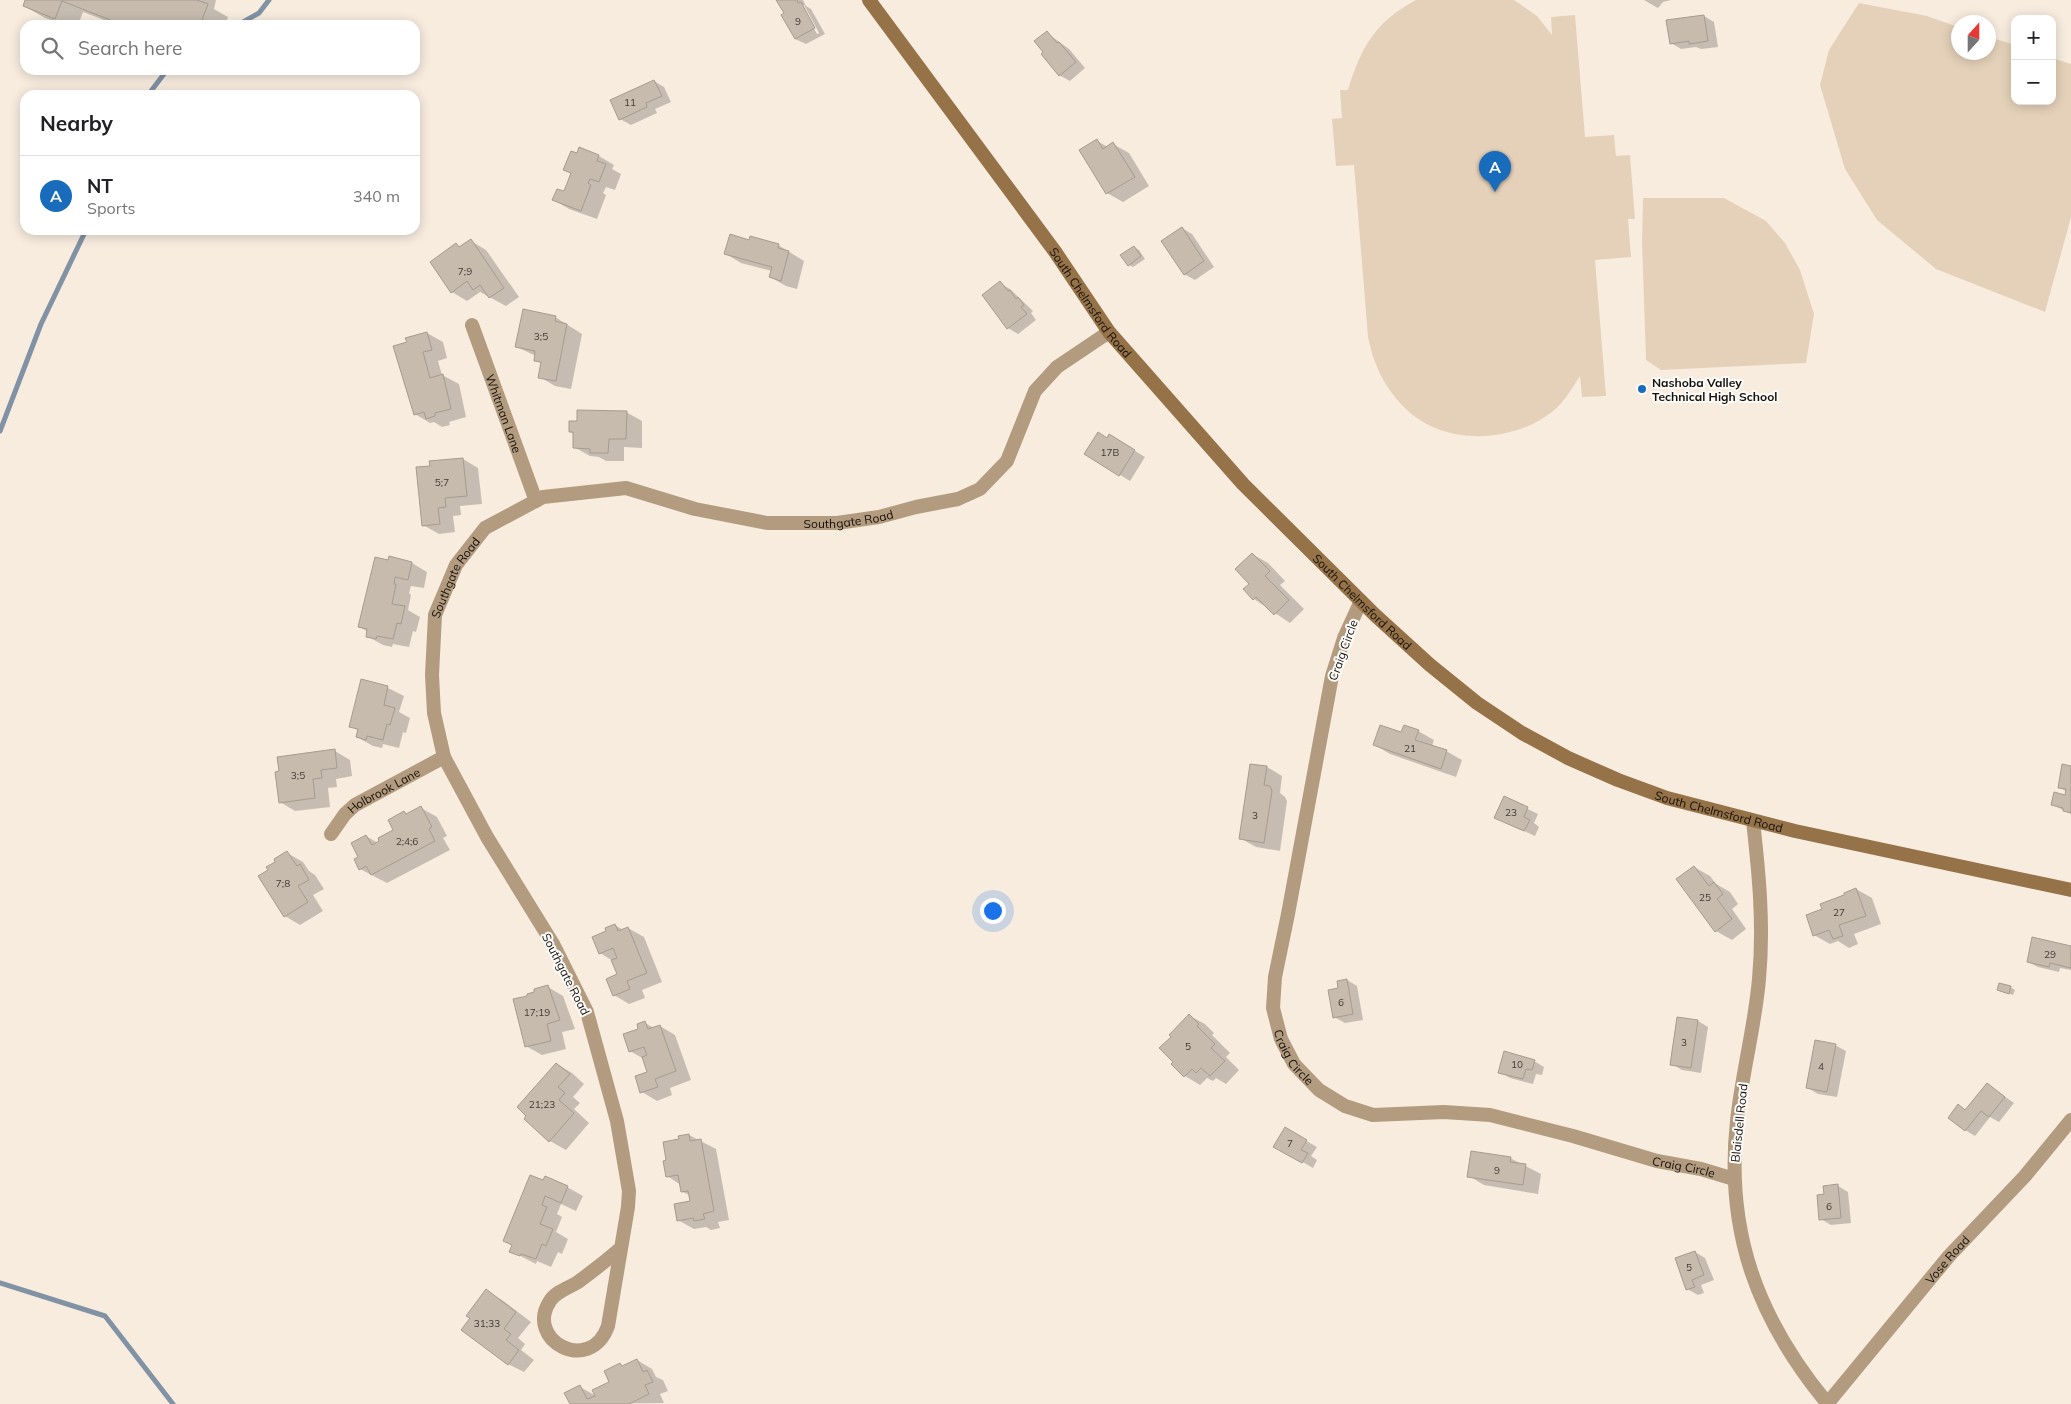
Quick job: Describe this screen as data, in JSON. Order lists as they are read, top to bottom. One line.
{"streets":{"main road":["South Chelmsford Road"],"street":["Whitman Lane","Southgate Road","Craig Circle","Holbrook Lane","Blaisdell Road","Vose Road"]},"crossings":[["South Chelmsford Road","Southgate Road"],["South Chelmsford Road","Craig Circle"],["South Chelmsford Road","Blaisdell Road"],["Whitman Lane","Southgate Road"],["Southgate Road","Holbrook Lane"],["Craig Circle","Blaisdell Road"],["Blaisdell Road","Vose Road"]],"places":["Nashoba Valley Technical High School"],"house_numbers":["9","11","7;9","3;5","17B","5;7","21","3;5","23","3","2;4;6","7;8","25","27","29","6","17;19","3","5","10","4","21;23","7","9","6","5","31;33"],"north":"top","page":{"map_buttons":["+","−"],"search":"Search here","heading":"Nearby","pins":"A","list":[{"mark":"A","name":"NT","note":"Sports","value":"340 m"}]}}
